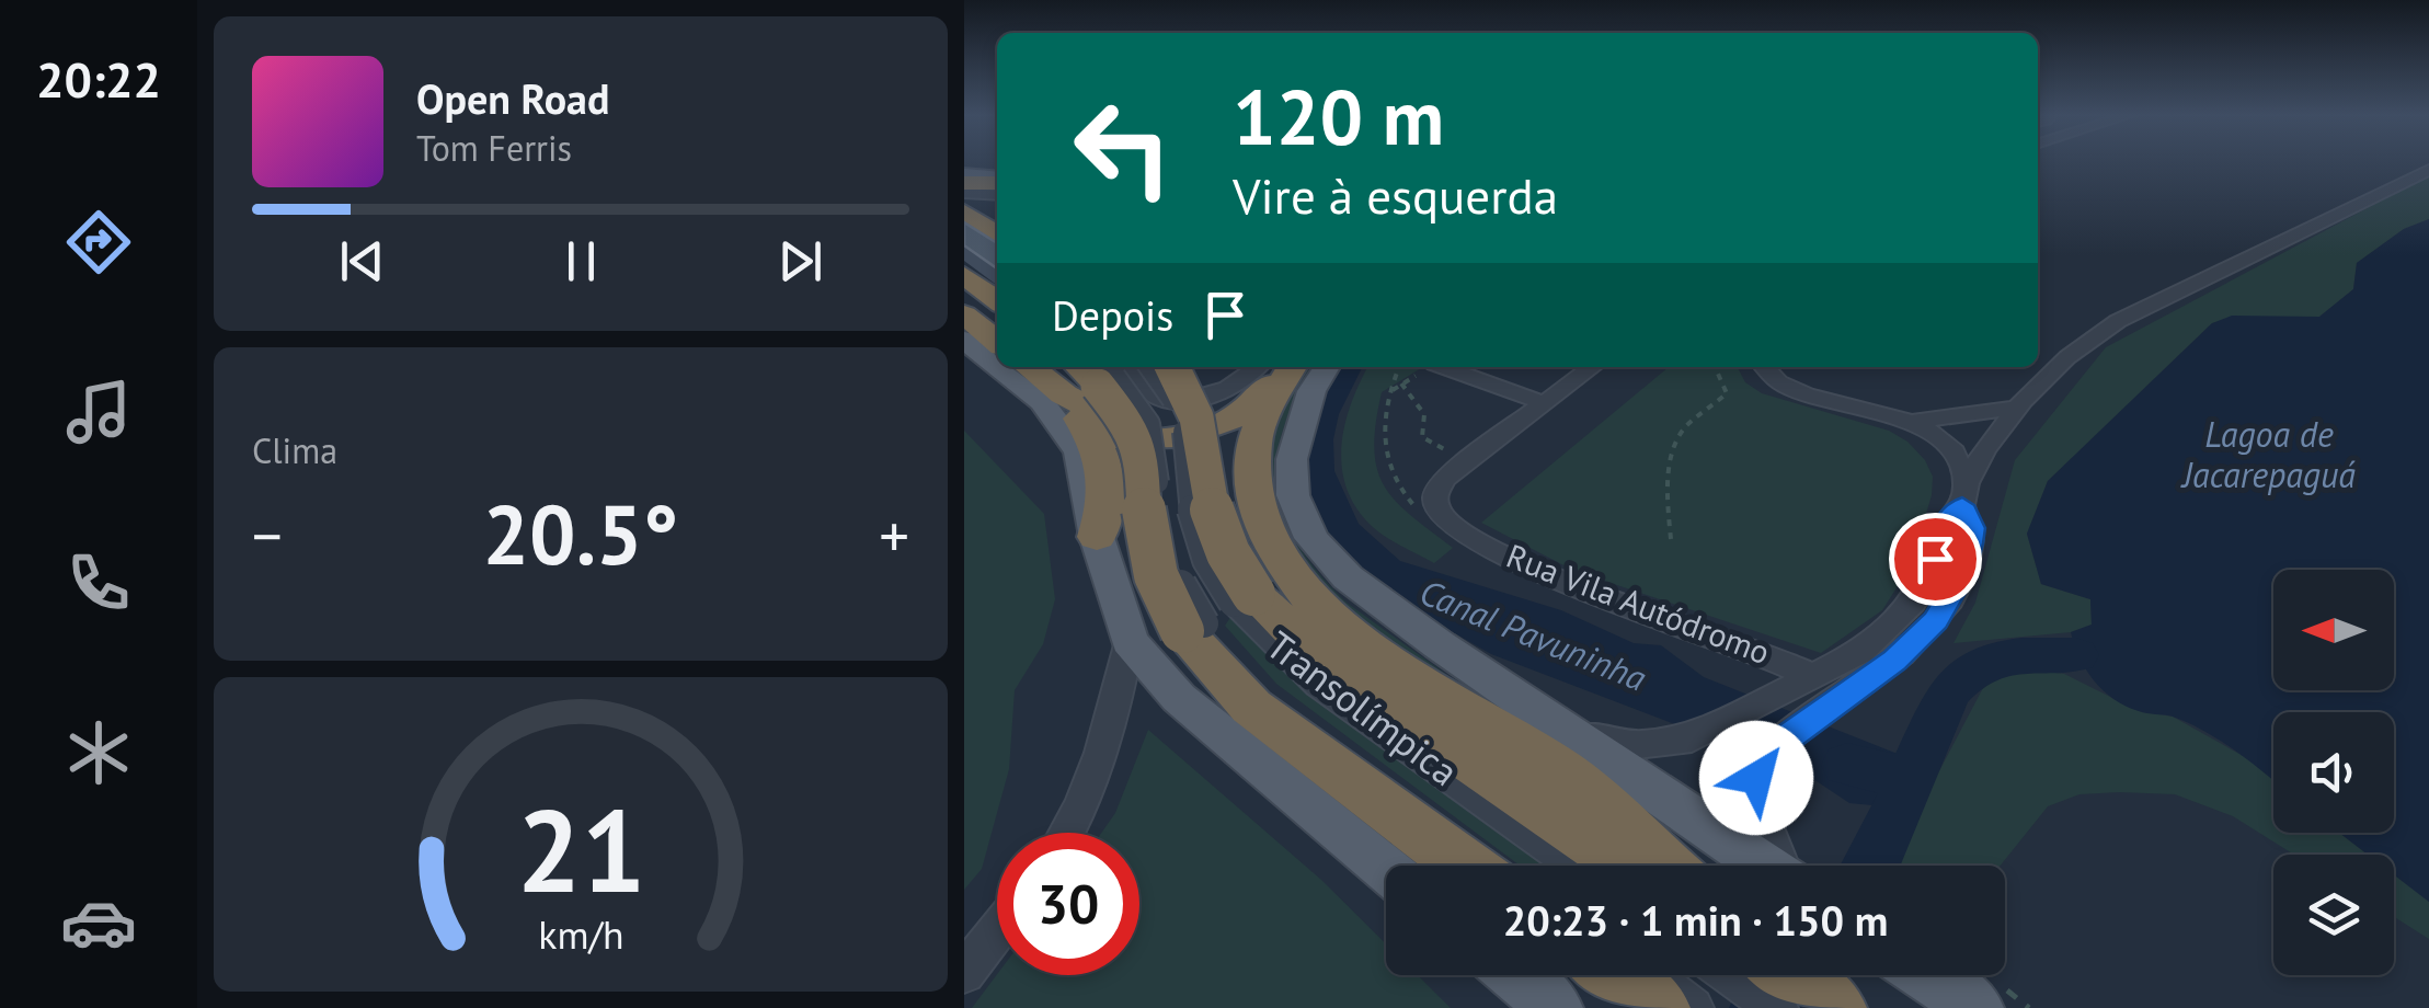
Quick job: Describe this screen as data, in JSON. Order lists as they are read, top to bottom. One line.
{"streets":{"street":["Rua Vila Autódromo","Transolímpica"]},"water":["Lagoa de Jacarepaguá","Canal Pavuninha"],"north":"left","page":{"tabs":"20:22","turn":["120 m","Vire à esquerda"],"song":["Open Road","Tom Ferris"],"then":"Depois","tile":"Clima","heat":["−","20.5°","+"],"limit":"30","trip":"20:23 · 1 min · 150 m","gauge":["21","km/h"]}}
